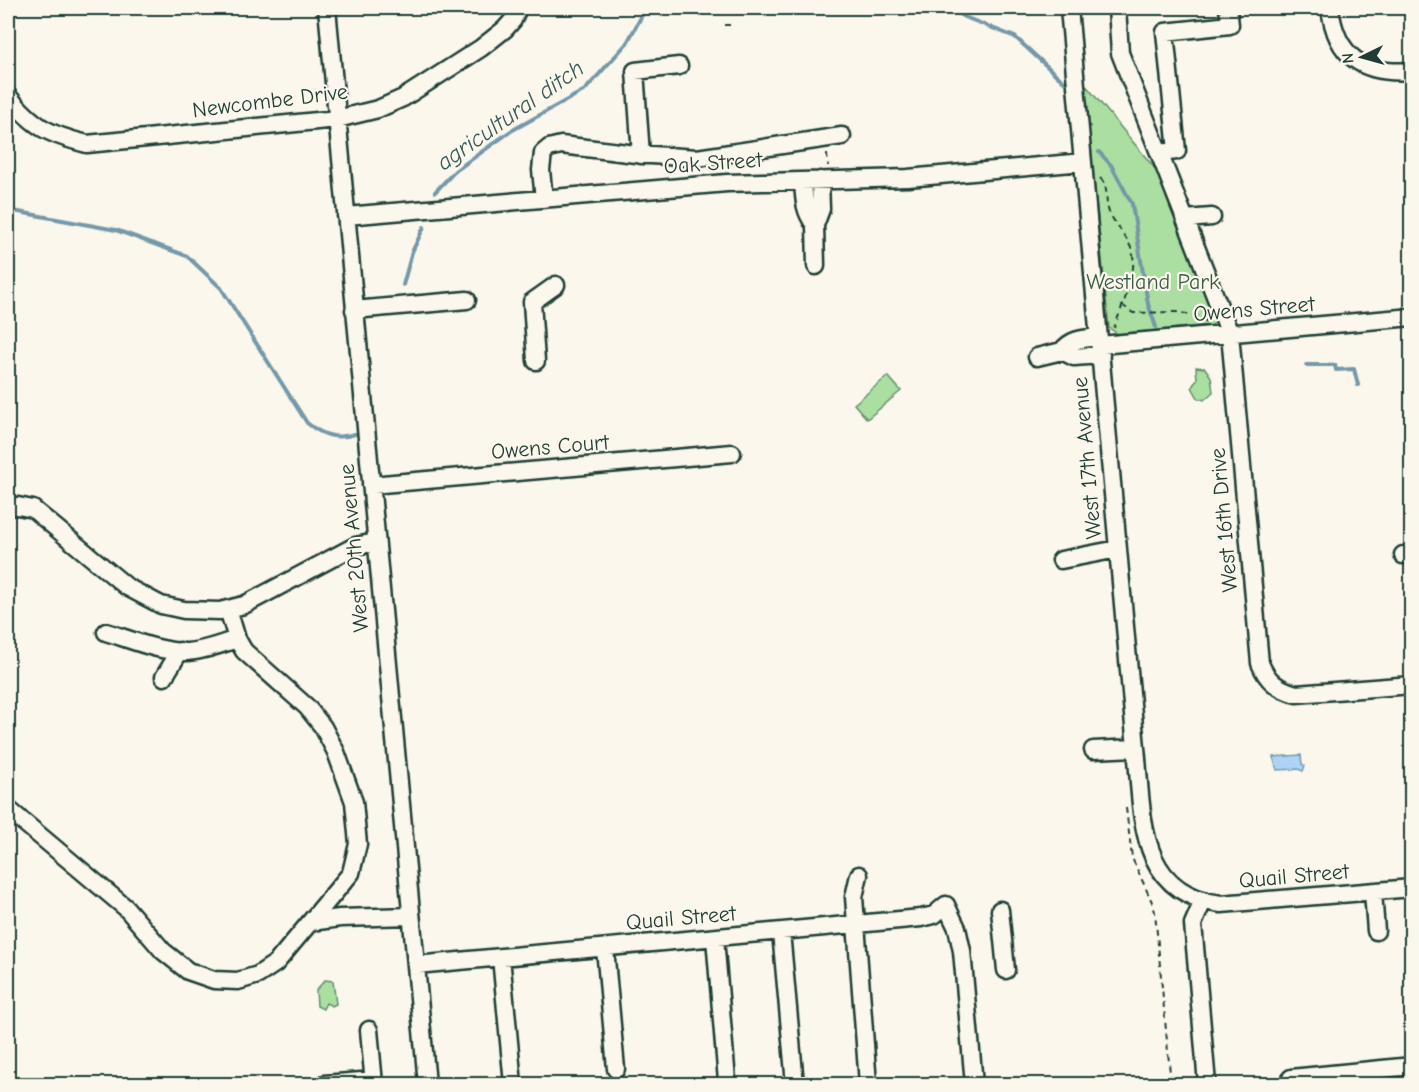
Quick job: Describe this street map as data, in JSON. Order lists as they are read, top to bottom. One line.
{"streets":{"street":["Newcombe Drive","Oak Street","Owens Street","Owens Court","West 17th Avenue","West 16th Drive","West 20th Avenue","Quail Street"]},"crossings":[["Newcombe Drive","West 20th Avenue"],["Oak Street","West 17th Avenue"],["Oak Street","West 20th Avenue"],["Owens Street","West 17th Avenue"],["Owens Street","West 16th Drive"],["Owens Court","West 20th Avenue"],["West 17th Avenue","Quail Street"],["West 20th Avenue","Quail Street"]],"water":["agricultural ditch"],"parks":["Westland Park"],"north":"left"}
